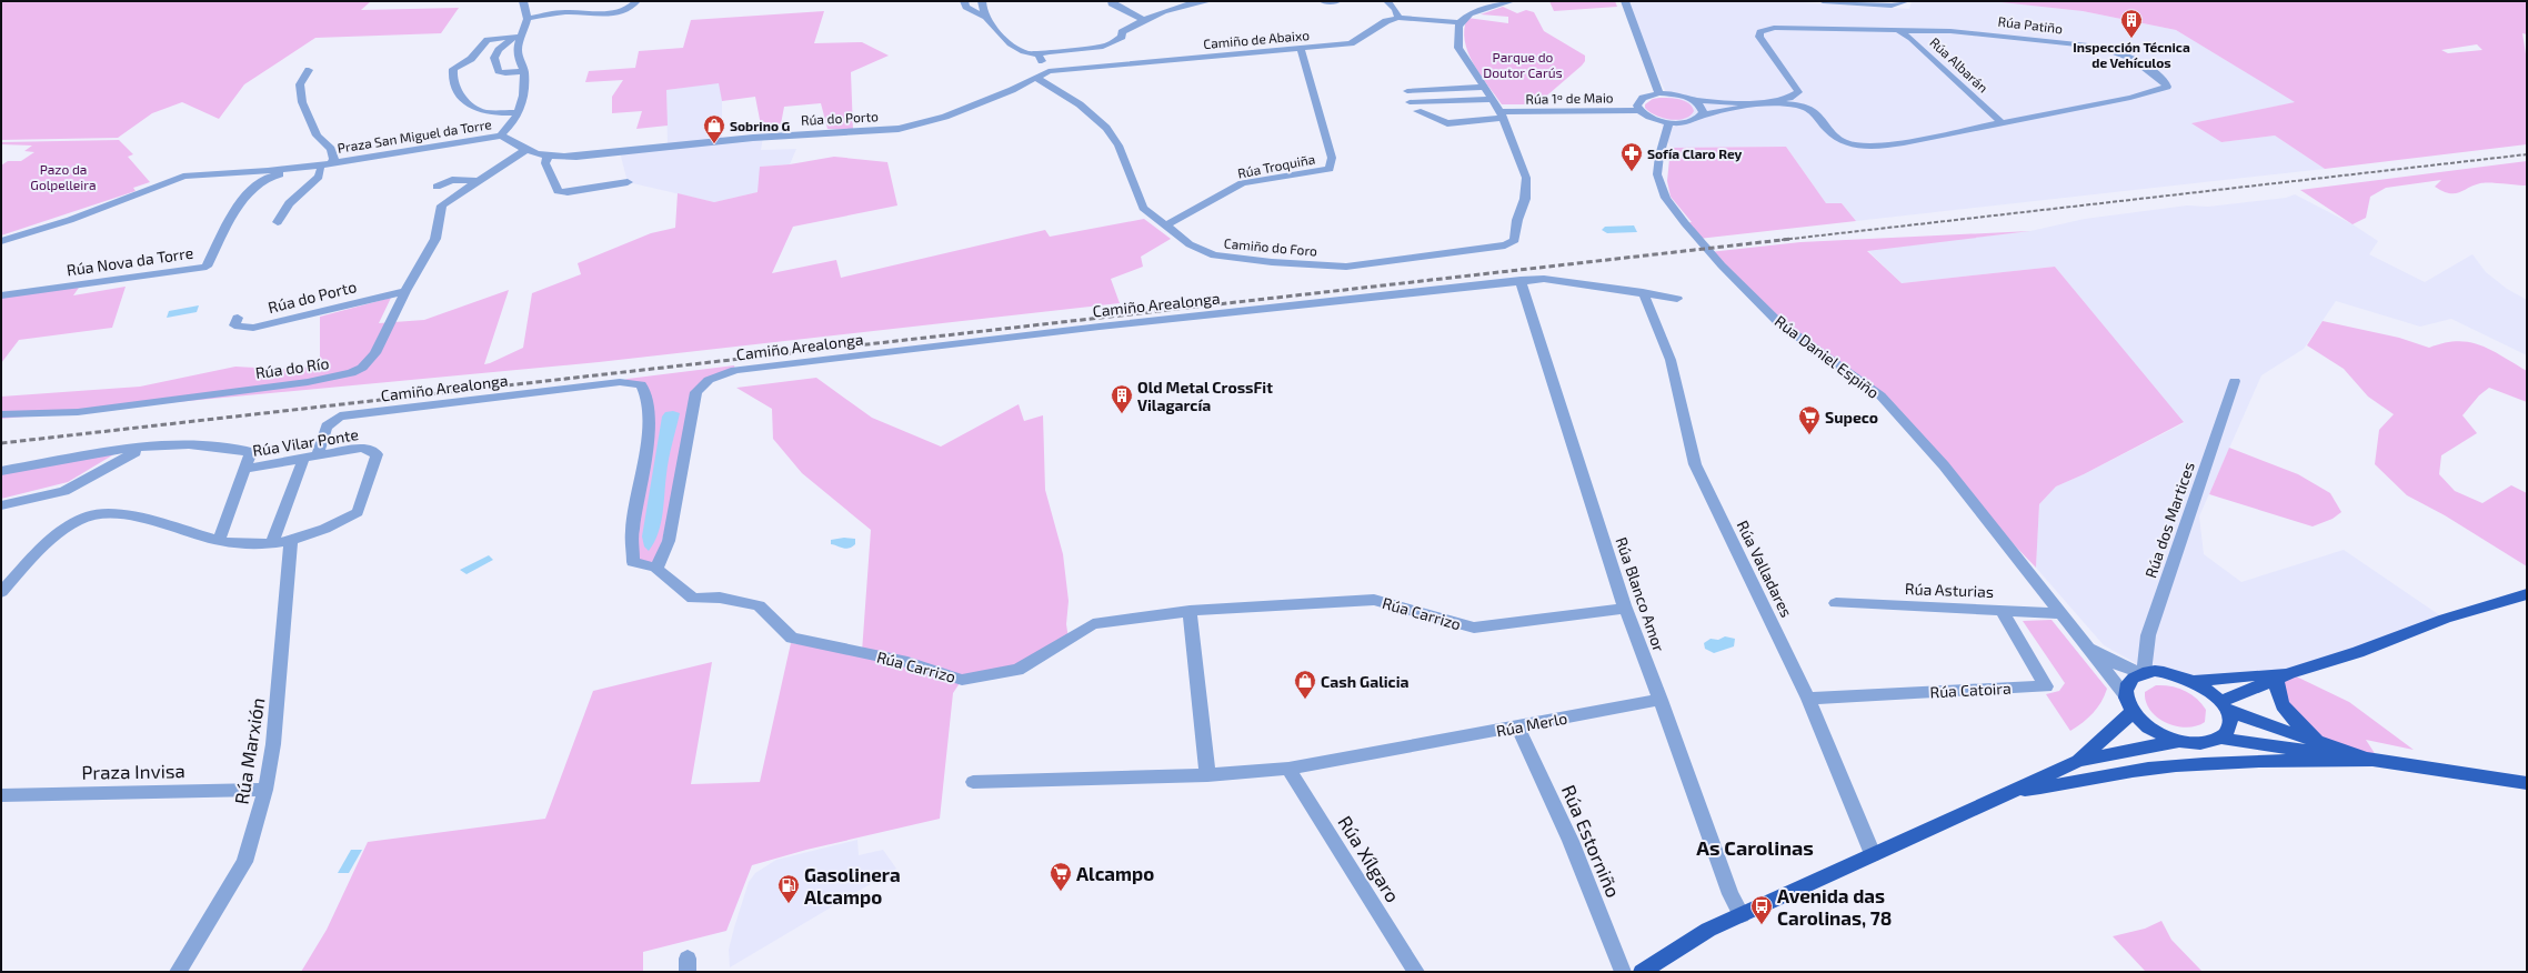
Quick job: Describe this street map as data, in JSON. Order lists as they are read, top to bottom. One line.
{"streets":{"street":["Rúa Patiño","Camiño de Abaixo","Rúa Albarán","Rúa 1º de Maio","Rúa do Porto","Praza San Miguel da Torre","Rúa Troquiña","Camiño do Foro","Rúa Nova da Torre","Camiño Arealonga","Rúa Daniel Espiño","Rúa do Río","Rúa Vilar Ponte","Rúa dos Martices","Rúa Valladares","Rúa Asturias","Rúa Blanco Amor","Rúa Carrizo","Rúa Catoira","Rúa Merlo","Rúa Marxión","Praza Invisa","Rúa Estorniño","Rúa Xílgaro"]},"crossings":[["Rúa Patiño","Rúa Albarán"],["Camiño de Abaixo","Rúa do Porto"],["Camiño de Abaixo","Rúa Troquiña"],["Rúa 1º de Maio","Camiño do Foro"],["Rúa do Porto","Praza San Miguel da Torre"],["Rúa do Porto","Camiño do Foro"],["Rúa do Porto","Rúa do Río"],["Praza San Miguel da Torre","Rúa do Río"],["Rúa Troquiña","Camiño do Foro"],["Camiño Arealonga","Rúa Vilar Ponte"],["Camiño Arealonga","Rúa Valladares"],["Camiño Arealonga","Rúa Blanco Amor"],["Camiño Arealonga","Rúa Carrizo"],["Rúa Daniel Espiño","Rúa dos Martices"],["Rúa Daniel Espiño","Rúa Asturias"],["Rúa Vilar Ponte","Rúa Marxión"],["Rúa Valladares","Rúa Catoira"],["Rúa Asturias","Rúa Catoira"],["Rúa Blanco Amor","Rúa Carrizo"],["Rúa Blanco Amor","Rúa Merlo"],["Rúa Merlo","Rúa Estorniño"],["Rúa Merlo","Rúa Xílgaro"],["Rúa Marxión","Praza Invisa"]],"districts":["As Carolinas"],"parks":["Parque do Doutor Carús","Pazo da Golpelleira"],"places":{"building":["Inspección Técnica de Vehículos","Old Metal CrossFit Vilagarcía"],"shop":["Sobrino G","Cash Galicia"],"pharmacy":["Sofía Claro Rey"],"supermarket":["Supeco","Alcampo"],"fuel station":["Gasolinera Alcampo"],"bus stop":["Avenida das Carolinas, 78"]}}
